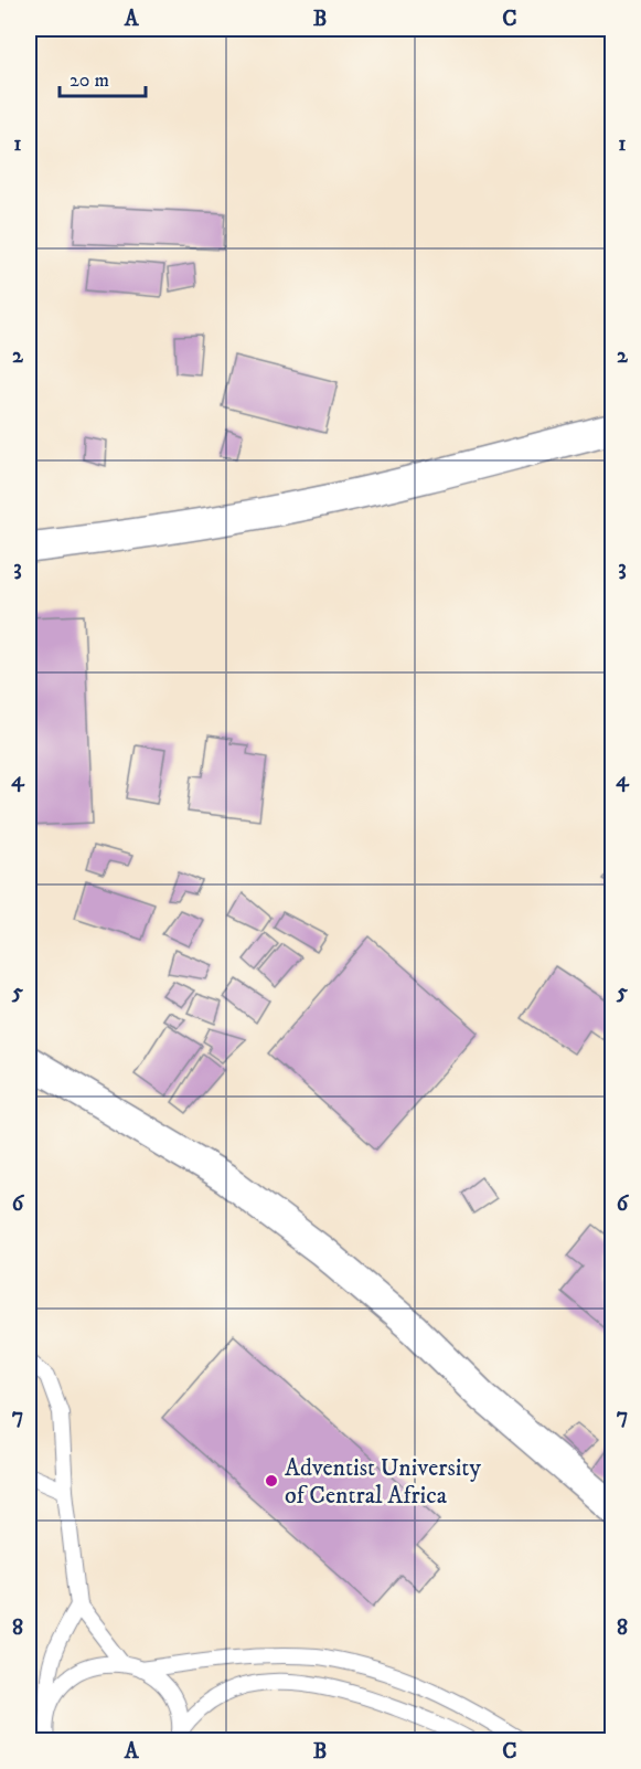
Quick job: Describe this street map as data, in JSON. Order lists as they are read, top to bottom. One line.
{"places":["Adventist University of Central Africa"],"scale_bar":"20 m","grid":{"columns":["A","B","C"],"rows":["1","2","3","4","5","6","7","8"]}}
